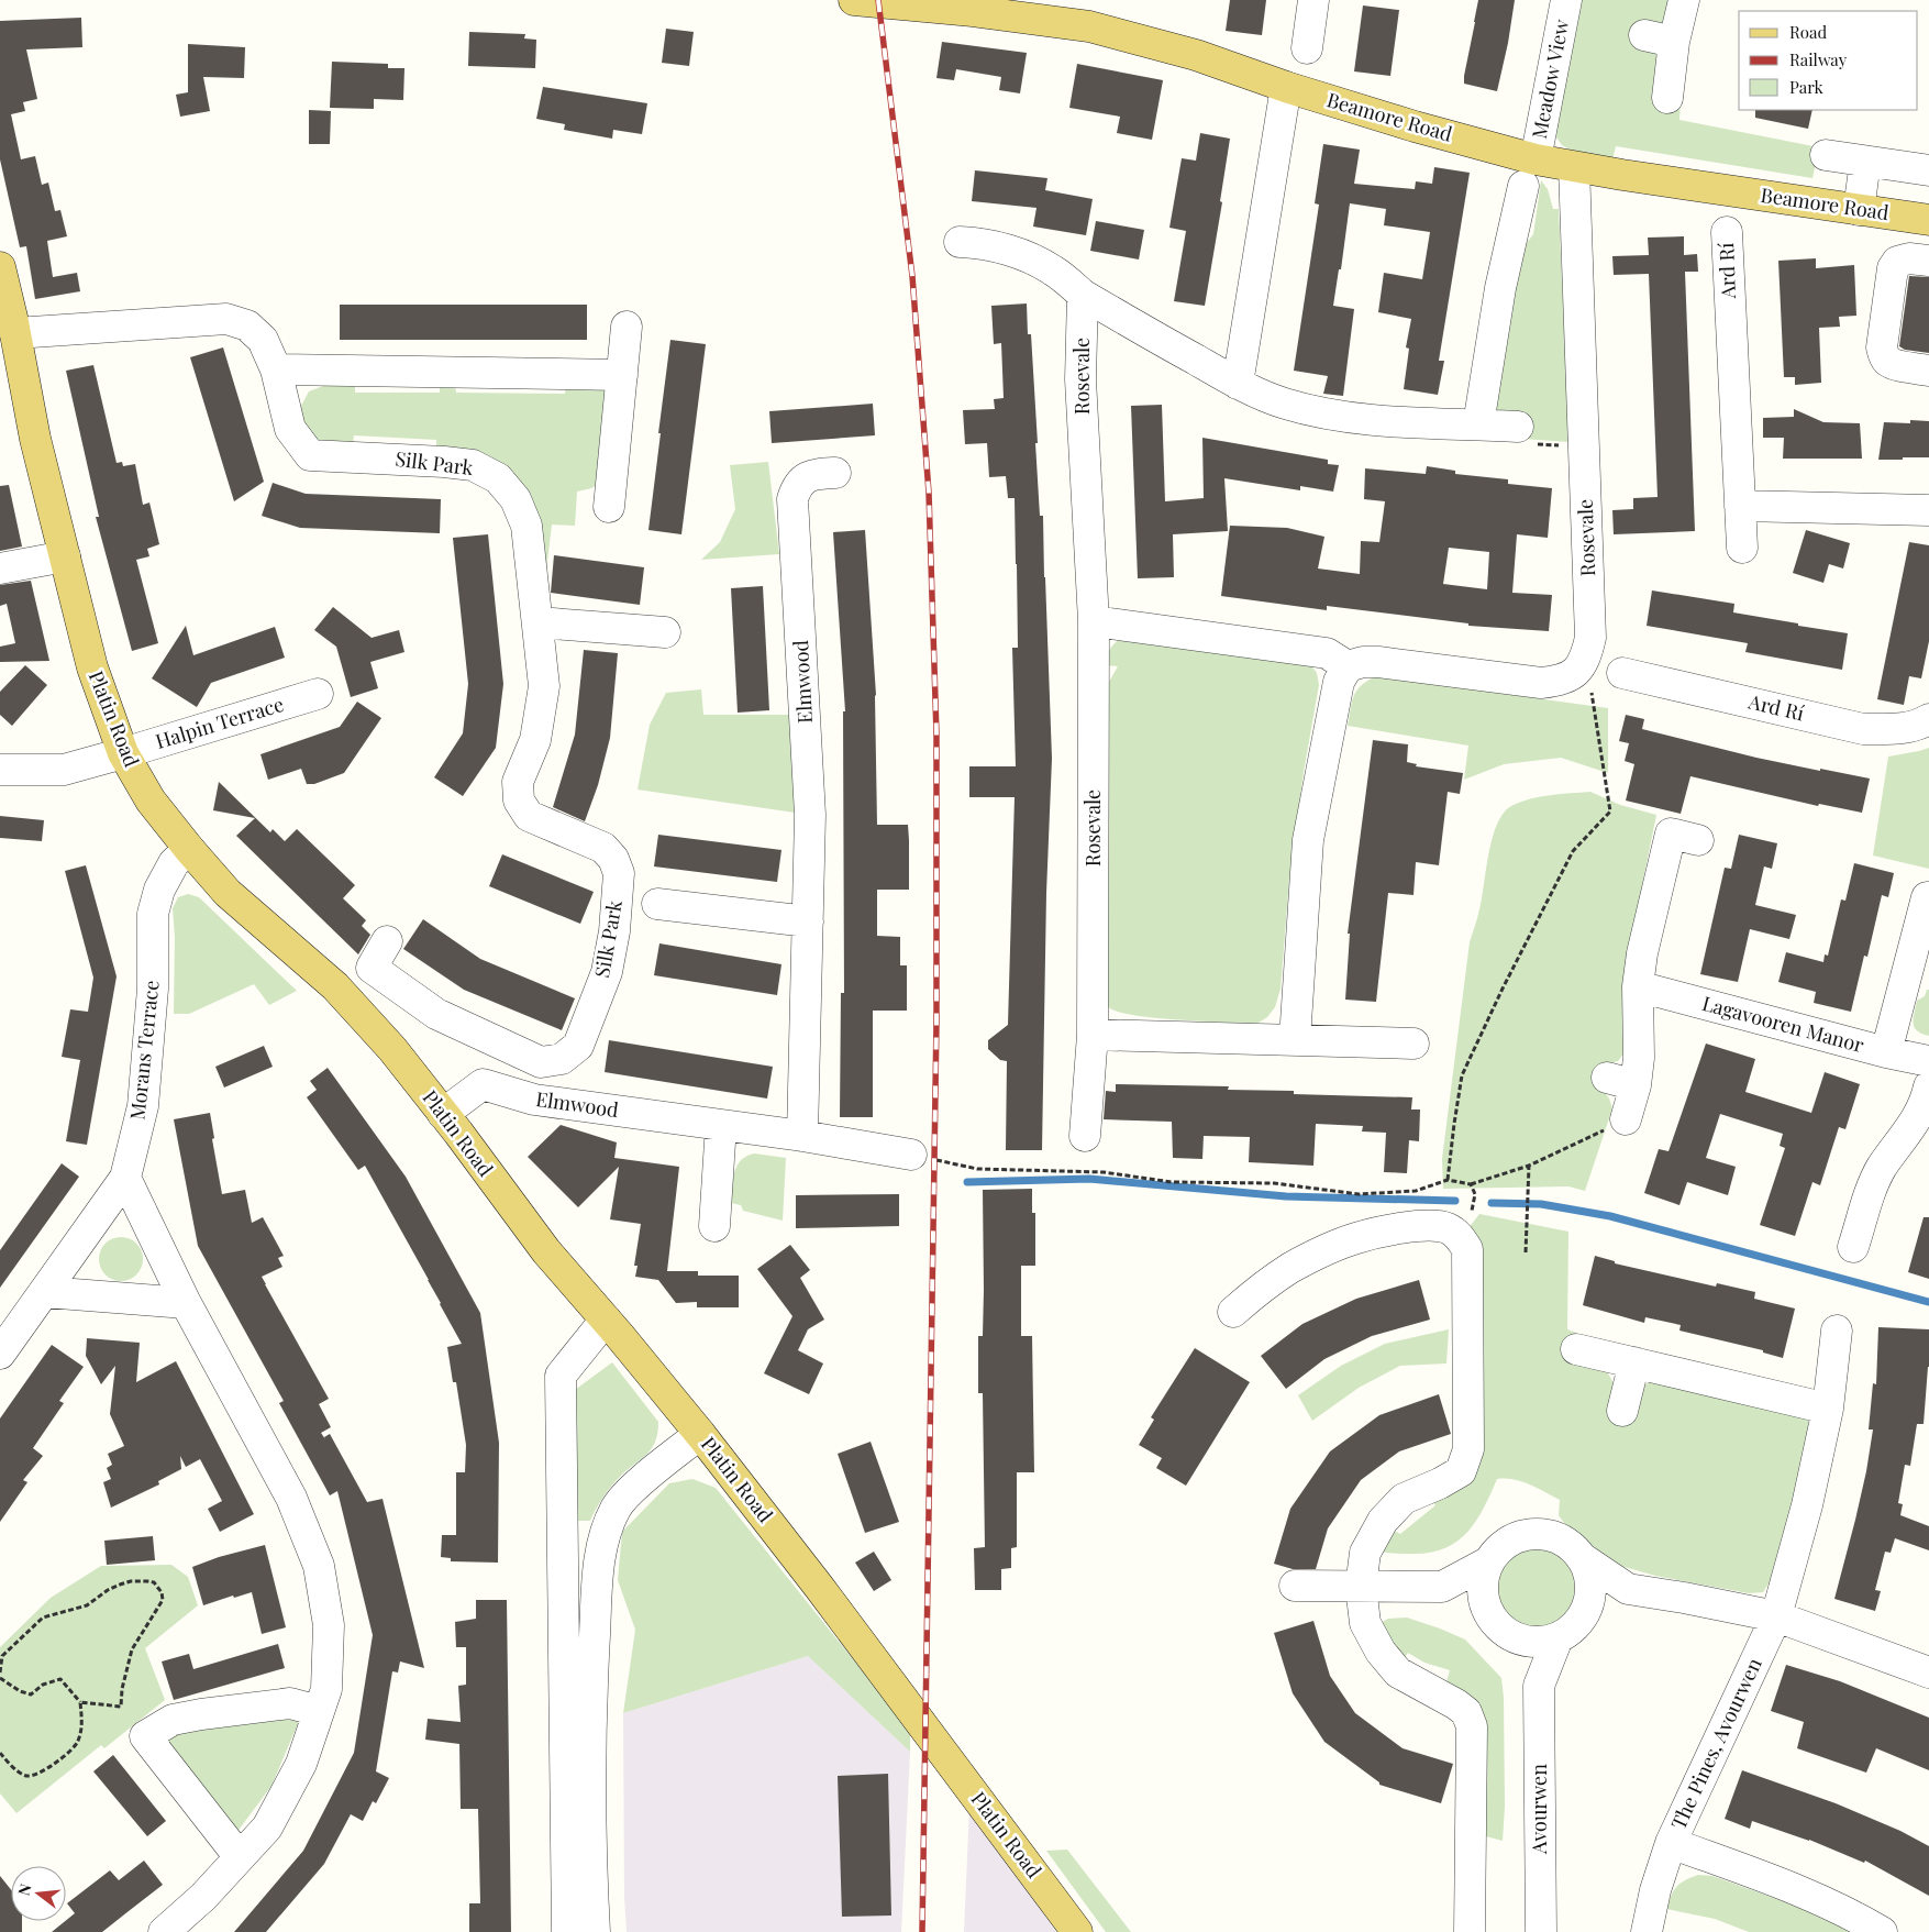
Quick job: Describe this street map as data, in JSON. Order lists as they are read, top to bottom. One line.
{"streets":{"main road":["Beamore Road","Platin Road"],"street":["Meadow View","Ard Rí","Rosevale","Silk Park","Elmwood","Halpin Terrace","Lagavooren Manor","Morans Terrace","The Pines, Avourwen","Avourwen"]},"crossings":[["Meadow View","Beamore Road"],["Beamore Road","Rosevale"],["Silk Park","Platin Road"],["Elmwood","Platin Road"],["Platin Road","Halpin Terrace"],["Platin Road","Morans Terrace"],["The Pines, Avourwen","Avourwen"]],"legend":["Road","Railway","Park"],"north":"left"}
